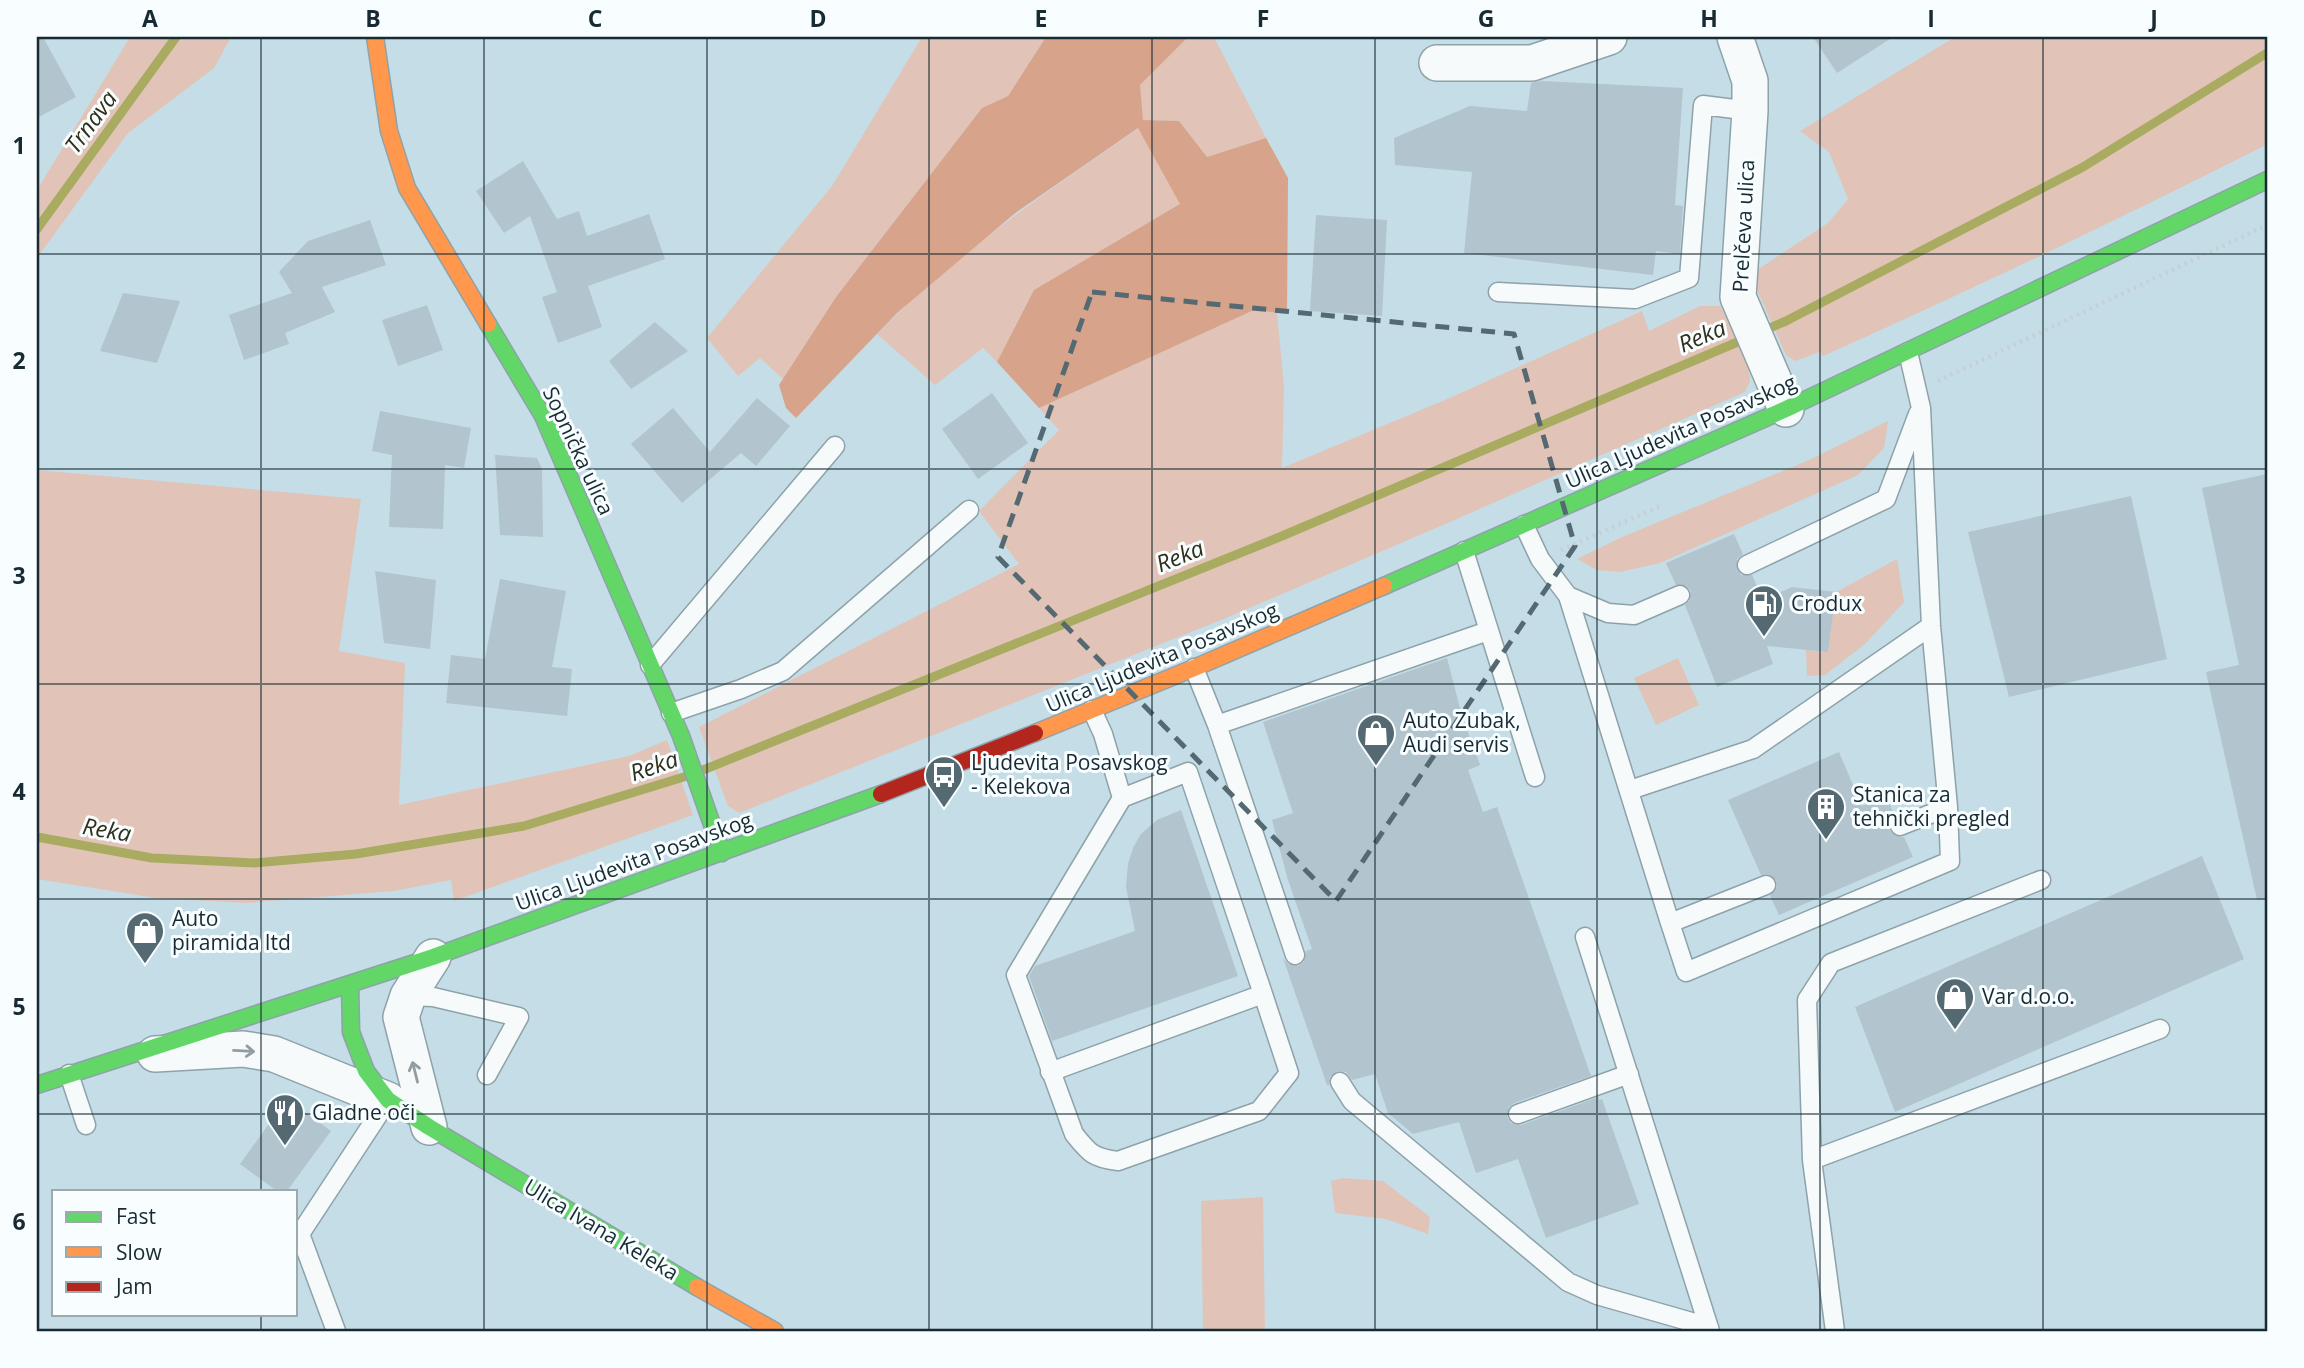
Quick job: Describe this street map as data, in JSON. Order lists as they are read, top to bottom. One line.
{"streets":{"main road":["Ulica Ljudevita Posavskog","Sopnička ulica","Ulica Ivana Keleka"],"street":["Prelčeva ulica"]},"crossings":[["Prelčeva ulica","Ulica Ljudevita Posavskog"],["Ulica Ljudevita Posavskog","Sopnička ulica"],["Ulica Ljudevita Posavskog","Ulica Ivana Keleka"]],"water":["Trnava","Reka"],"places":{"fuel station":["Crodux"],"shop":["Auto Zubak, Audi servis","Auto piramida ltd","Var d.o.o."],"bus stop":["Ljudevita Posavskog - Kelekova"],"building":["Stanica za tehnički pregled"],"restaurant":["Gladne oči"]},"legend":["Fast","Slow","Jam"],"grid":{"columns":["A","B","C","D","E","F","G","H","I","J"],"rows":["1","2","3","4","5","6"]}}
